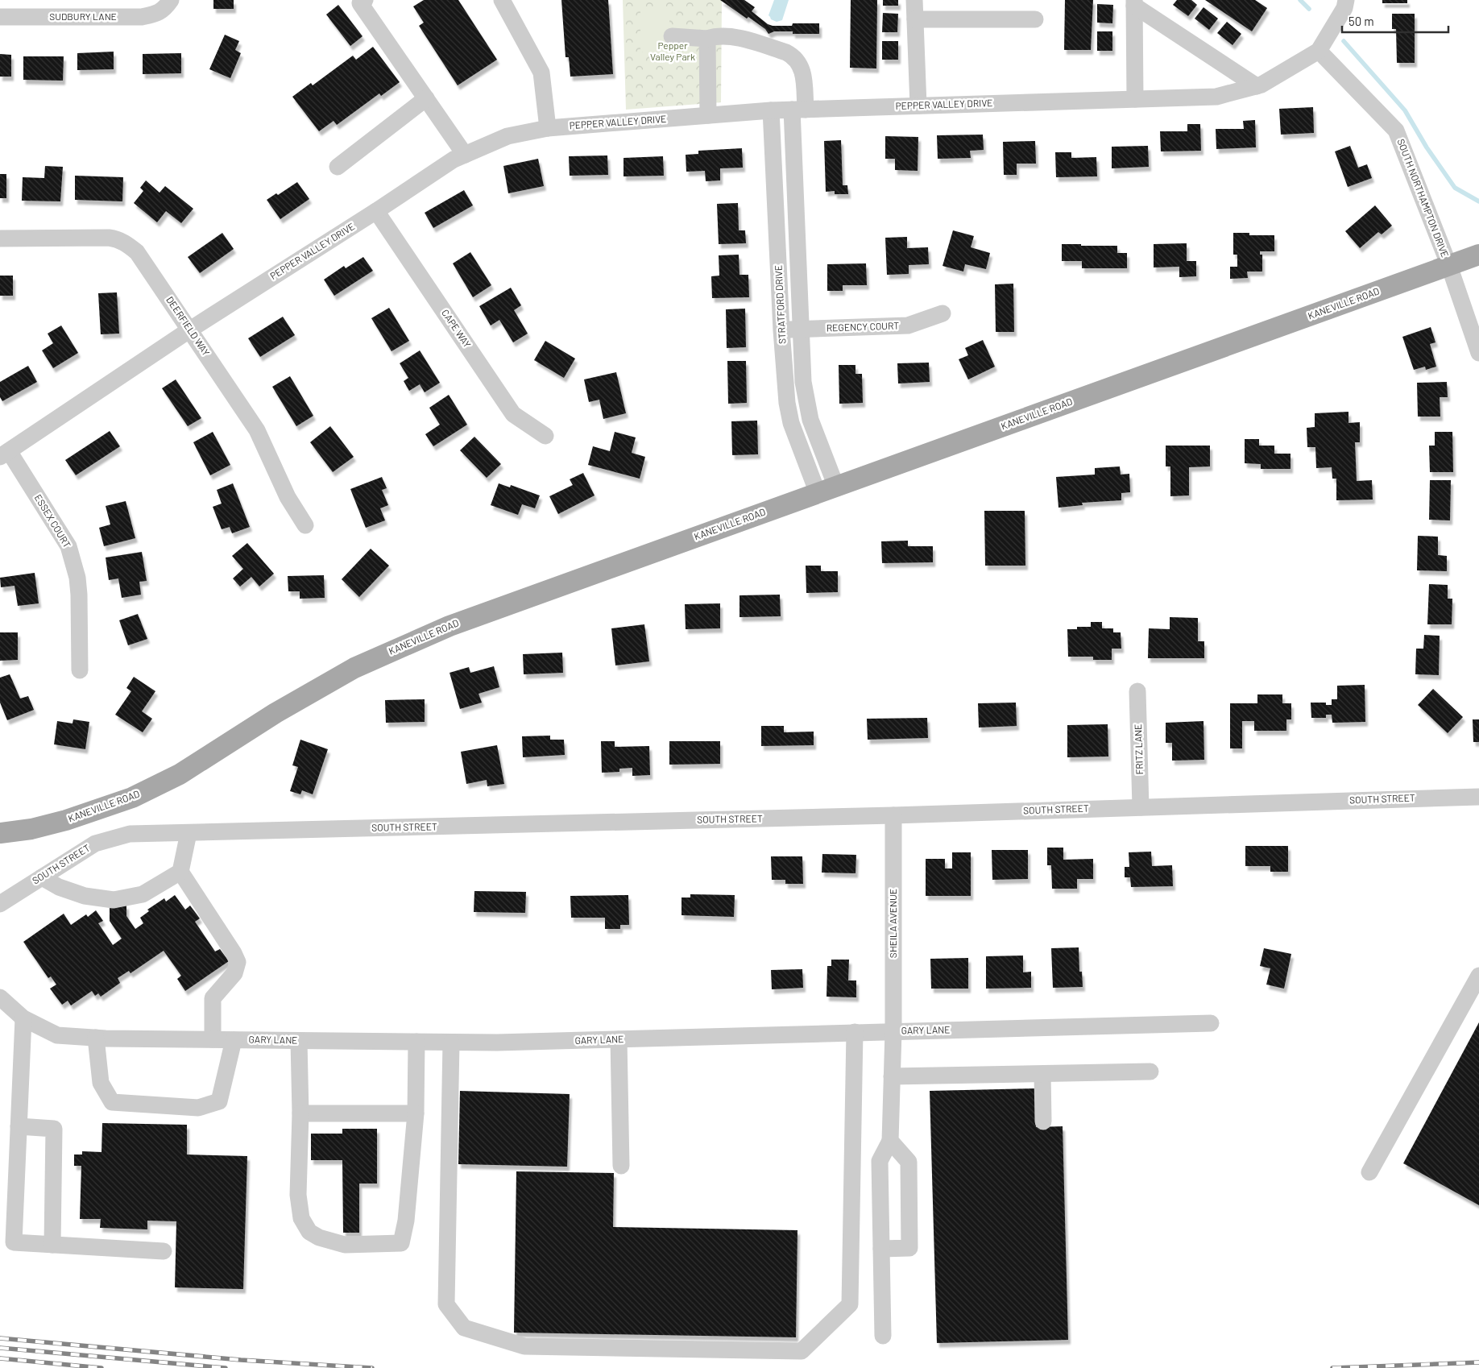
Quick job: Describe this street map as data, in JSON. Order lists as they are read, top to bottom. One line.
{"streets":{"main road":["KANEVILLE ROAD"],"street":["SUDBURY LANE","PEPPER VALLEY DRIVE","SOUTH NORTHAMPTON DRIVE","STRATFORD DRIVE","DEERFIELD WAY","REGENCY COURT","CAPE WAY","ESSEX COURT","FRITZ LANE","SOUTH STREET","SHEILA AVENUE","GARY LANE"]},"crossings":[["PEPPER VALLEY DRIVE","SOUTH NORTHAMPTON DRIVE"],["PEPPER VALLEY DRIVE","STRATFORD DRIVE"],["PEPPER VALLEY DRIVE","DEERFIELD WAY"],["PEPPER VALLEY DRIVE","CAPE WAY"],["PEPPER VALLEY DRIVE","ESSEX COURT"],["SOUTH NORTHAMPTON DRIVE","KANEVILLE ROAD"],["KANEVILLE ROAD","STRATFORD DRIVE"],["STRATFORD DRIVE","REGENCY COURT"],["FRITZ LANE","SOUTH STREET"],["SOUTH STREET","SHEILA AVENUE"],["SHEILA AVENUE","GARY LANE"]],"parks":["Pepper Valley Park"],"scale_bar":"50 m"}
